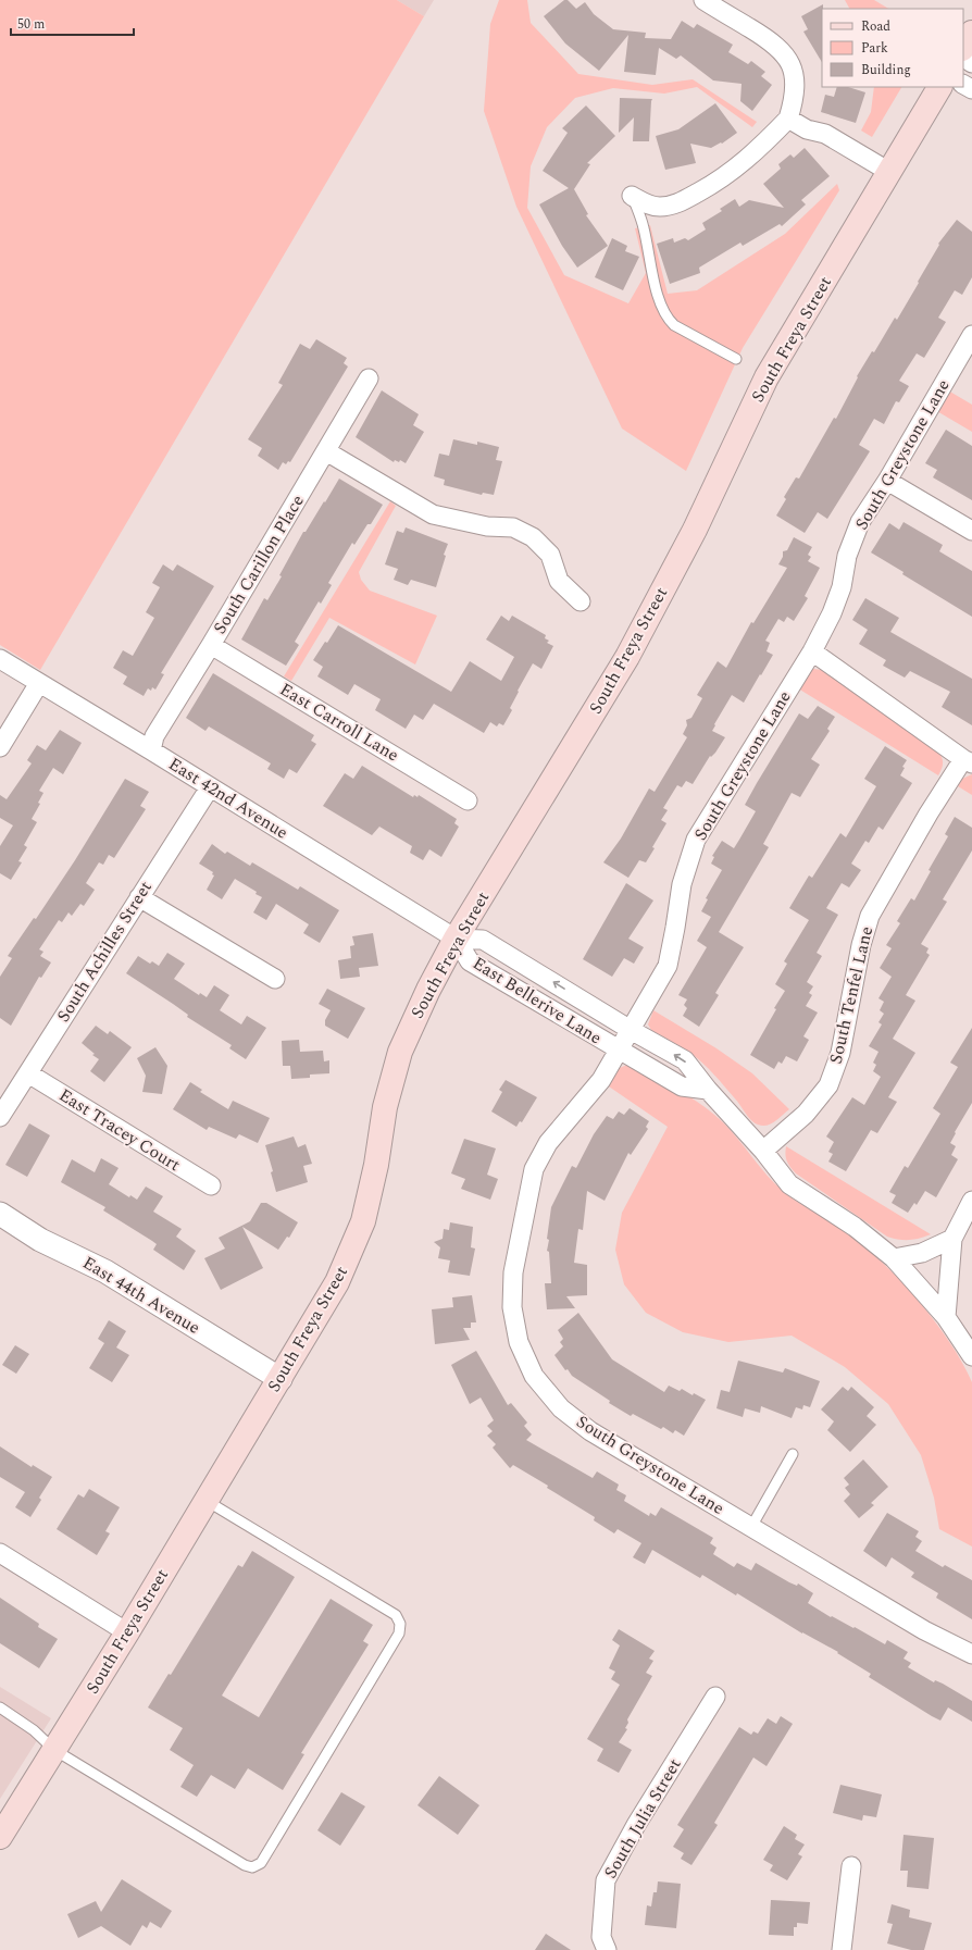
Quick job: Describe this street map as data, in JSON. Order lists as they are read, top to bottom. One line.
{"streets":{"main road":["South Freya Street"],"street":["South Greystone Lane","South Carillon Place","East Carroll Lane","East 42nd Avenue","South Achilles Street","South Tenfel Lane","East Bellerive Lane","East Tracey Court","East 44th Avenue","South Julia Street"]},"crossings":[["South Freya Street","East 42nd Avenue"],["South Freya Street","East Bellerive Lane"],["South Freya Street","East 44th Avenue"],["South Greystone Lane","East Bellerive Lane"],["South Carillon Place","East Carroll Lane"],["South Carillon Place","East 42nd Avenue"],["East 42nd Avenue","South Achilles Street"],["East 42nd Avenue","East Bellerive Lane"],["South Achilles Street","East Tracey Court"],["South Tenfel Lane","East Bellerive Lane"]],"legend":["Road","Park","Building"],"scale_bar":"50 m"}
